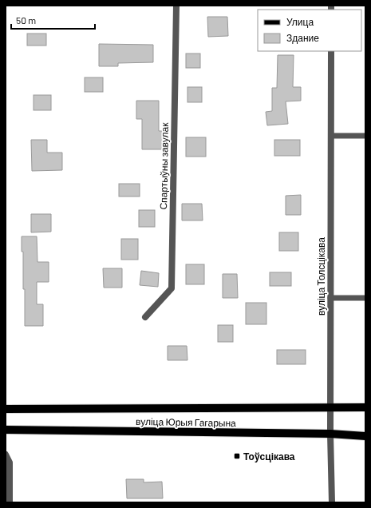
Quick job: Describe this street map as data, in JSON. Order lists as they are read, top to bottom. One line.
{"streets":{"main road":["вуліца Юрыя Гагарына"],"street":["Спартыўны завулак","вуліца Толсцікава"]},"crossings":[["вуліца Толсцікава","вуліца Юрыя Гагарына"]],"places":{"transit":["Тоўсцікава"]},"legend":["Улица","Здание"],"scale_bar":"50 m"}
